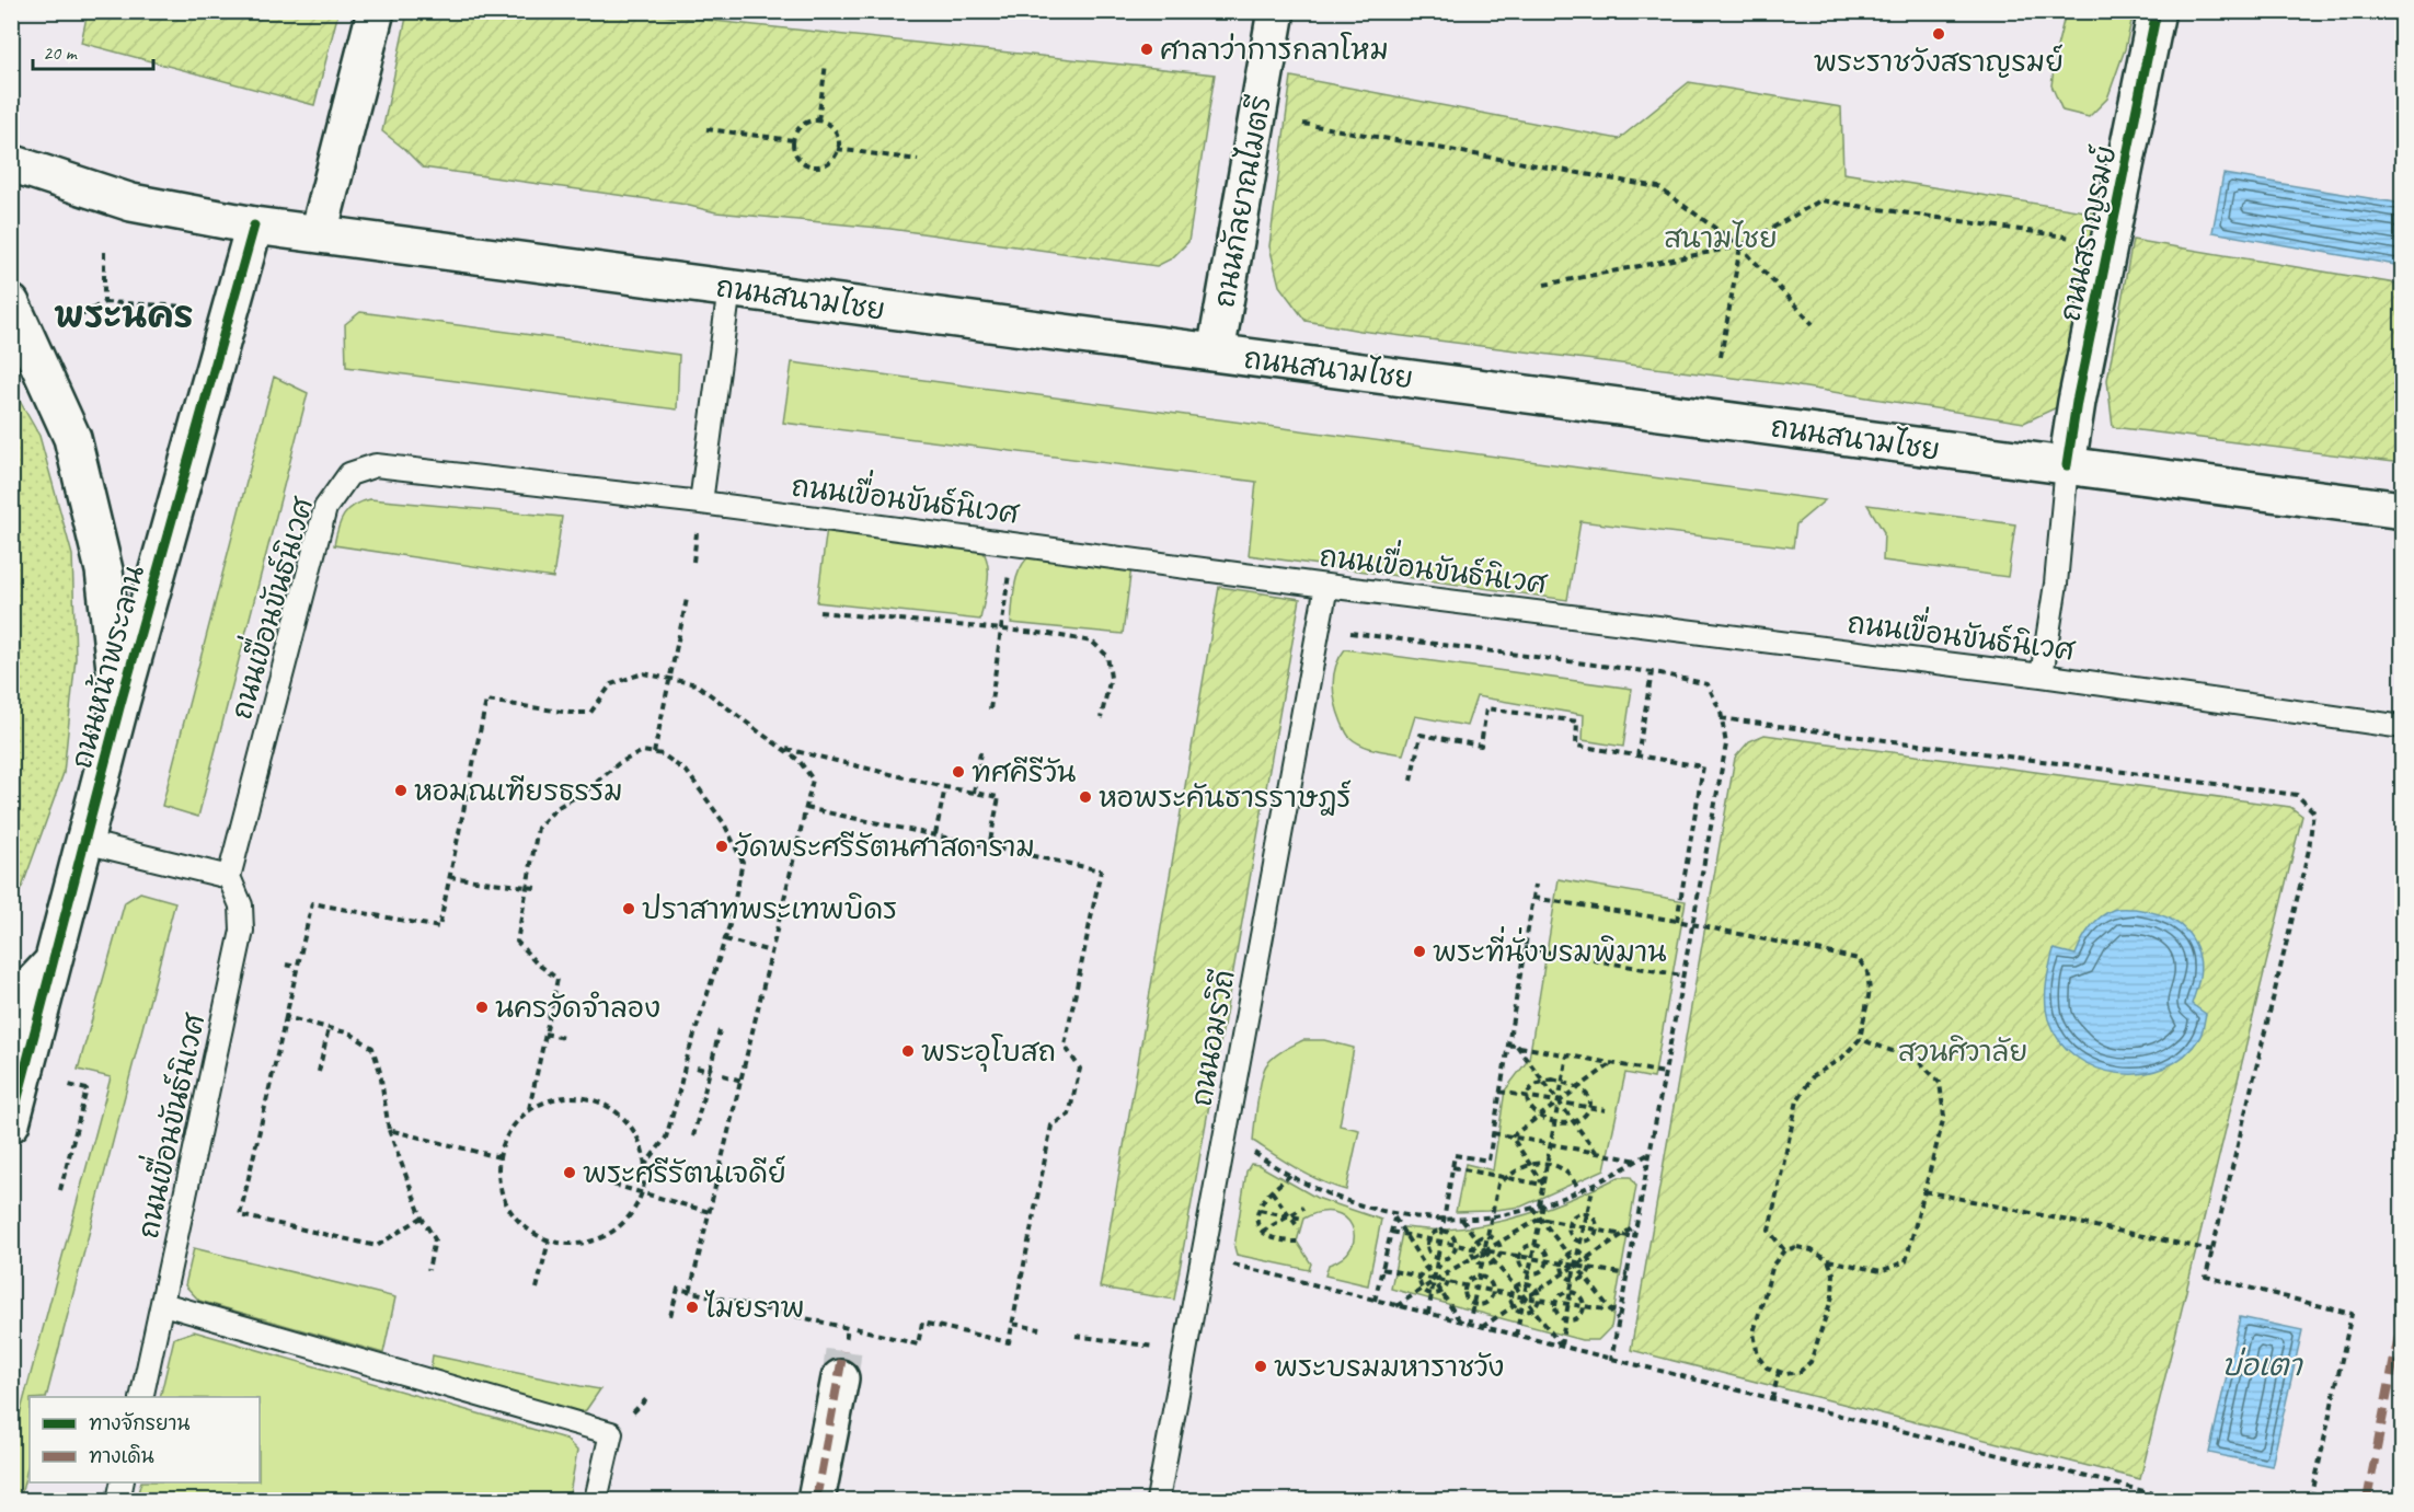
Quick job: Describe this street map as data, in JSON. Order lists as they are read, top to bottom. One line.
{"streets":{"main road":["ถนนกัลยาณไมตรี","ถนนสราญรมย์","ถนนสนามไชย","ถนนหน้าพระลาน"],"lane":["ถนนเขื่อนขันธ์นิเวศ","ถนนอมรวิถี"]},"crossings":[["ถนนกัลยาณไมตรี","ถนนสนามไชย"],["ถนนสราญรมย์","ถนนสนามไชย"],["ถนนสนามไชย","ถนนหน้าพระลาน"],["ถนนเขื่อนขันธ์นิเวศ","ถนนอมรวิถี"]],"districts":["พระนคร"],"water":["บ่อเตา"],"parks":["สนามไชย","สวนศิวาลัย"],"places":["พระราชวังสราญรมย์","ศาลาว่าการกลาโหม","ทศคีรีวัน","หอมณเฑียรธรรม","หอพระคันธารราษฎร์","วัดพระศรีรัตนศาสดาราม","ปราสาทพระเทพบิดร","พระที่นั่งบรมพิมาน","นครวัดจำลอง","พระอุโบสถ","พระศรีรัตนเจดีย์","ไมยราพ","พระบรมมหาราชวัง"],"legend":["ทางจักรยาน","ทางเดิน"],"scale_bar":"20 m"}
